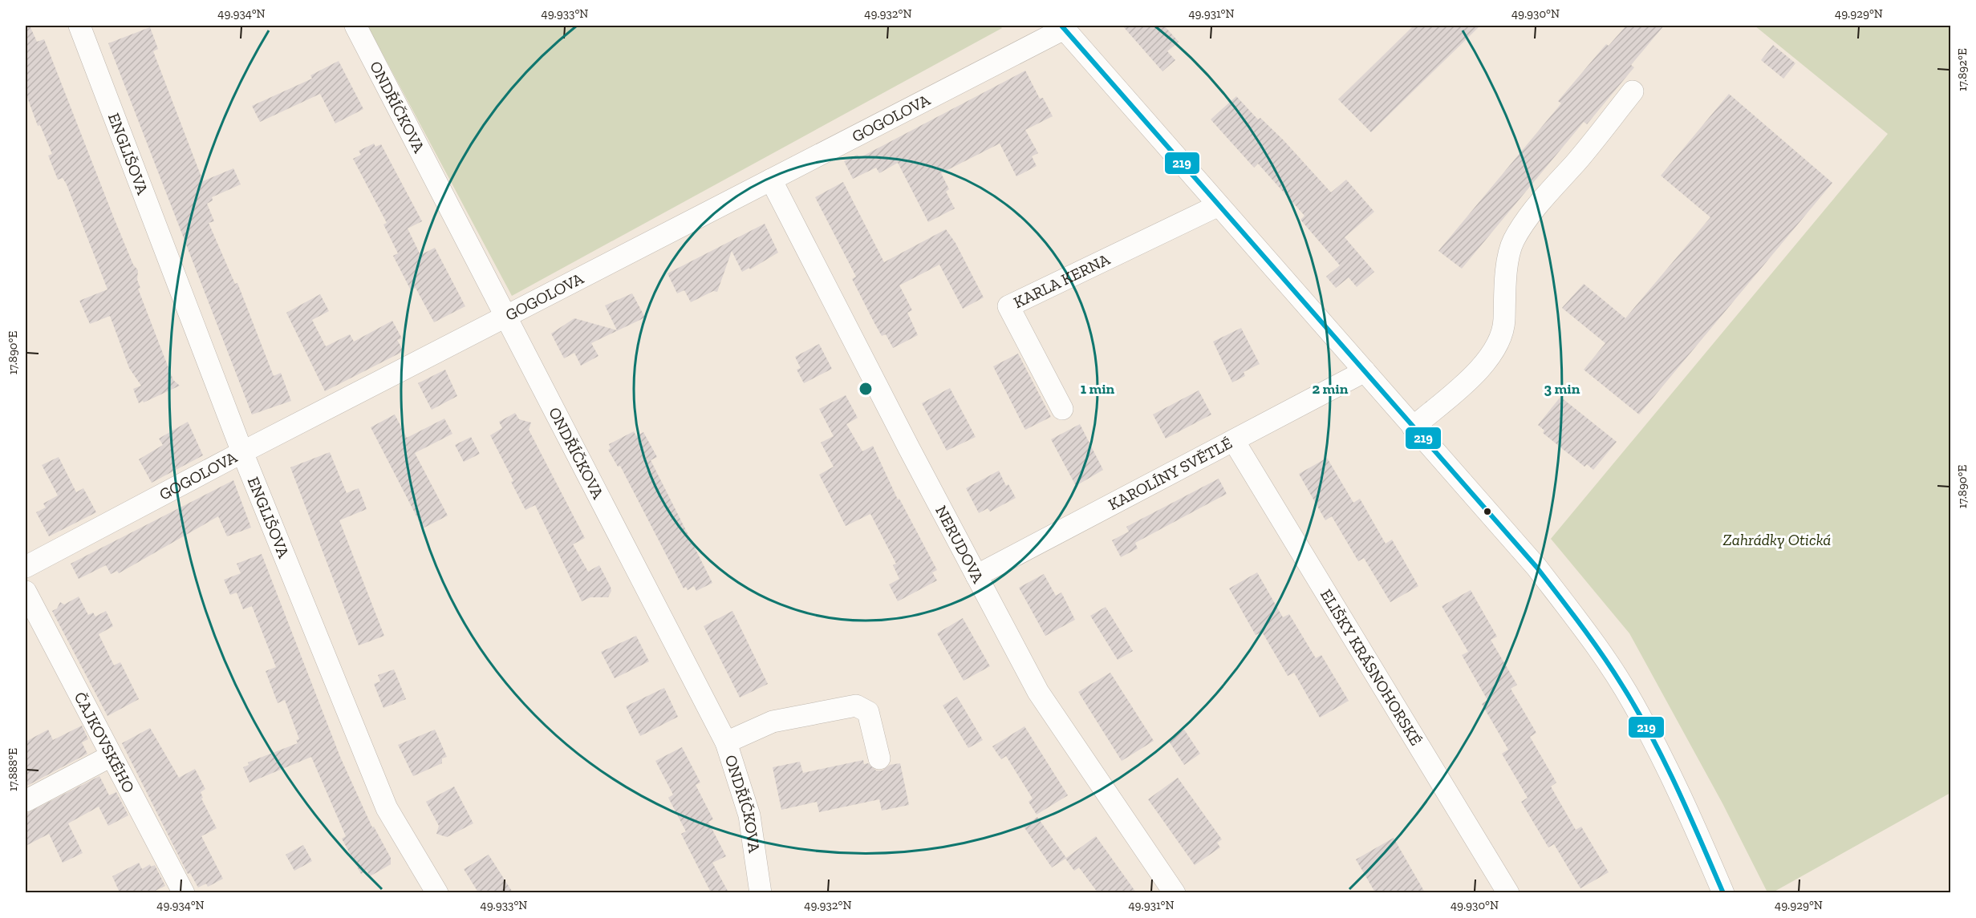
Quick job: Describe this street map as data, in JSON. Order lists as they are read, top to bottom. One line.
{"streets":{"street":["ONDŘÍČKOVA","GOGOLOVA","ENGLIŠOVA","KARLA KERNA","KAROLÍNY SVĚTLÉ","NERUDOVA","ELIŠKY KRÁSNOHORSKÉ","ČAJKOVSKÉHO"]},"crossings":[["ONDŘÍČKOVA","GOGOLOVA"],["GOGOLOVA","ENGLIŠOVA"],["GOGOLOVA","NERUDOVA"],["KAROLÍNY SVĚTLÉ","NERUDOVA"],["KAROLÍNY SVĚTLÉ","ELIŠKY KRÁSNOHORSKÉ"]],"parks":["Zahrádky Otická"],"lines":["transit line 219"],"coordinates":["49.934°N","49.933°N","49.932°N","49.931°N","49.930°N","49.929°N","17.892°E","17.890°E","17.888°E"],"rings":["1 min","2 min","3 min"]}
